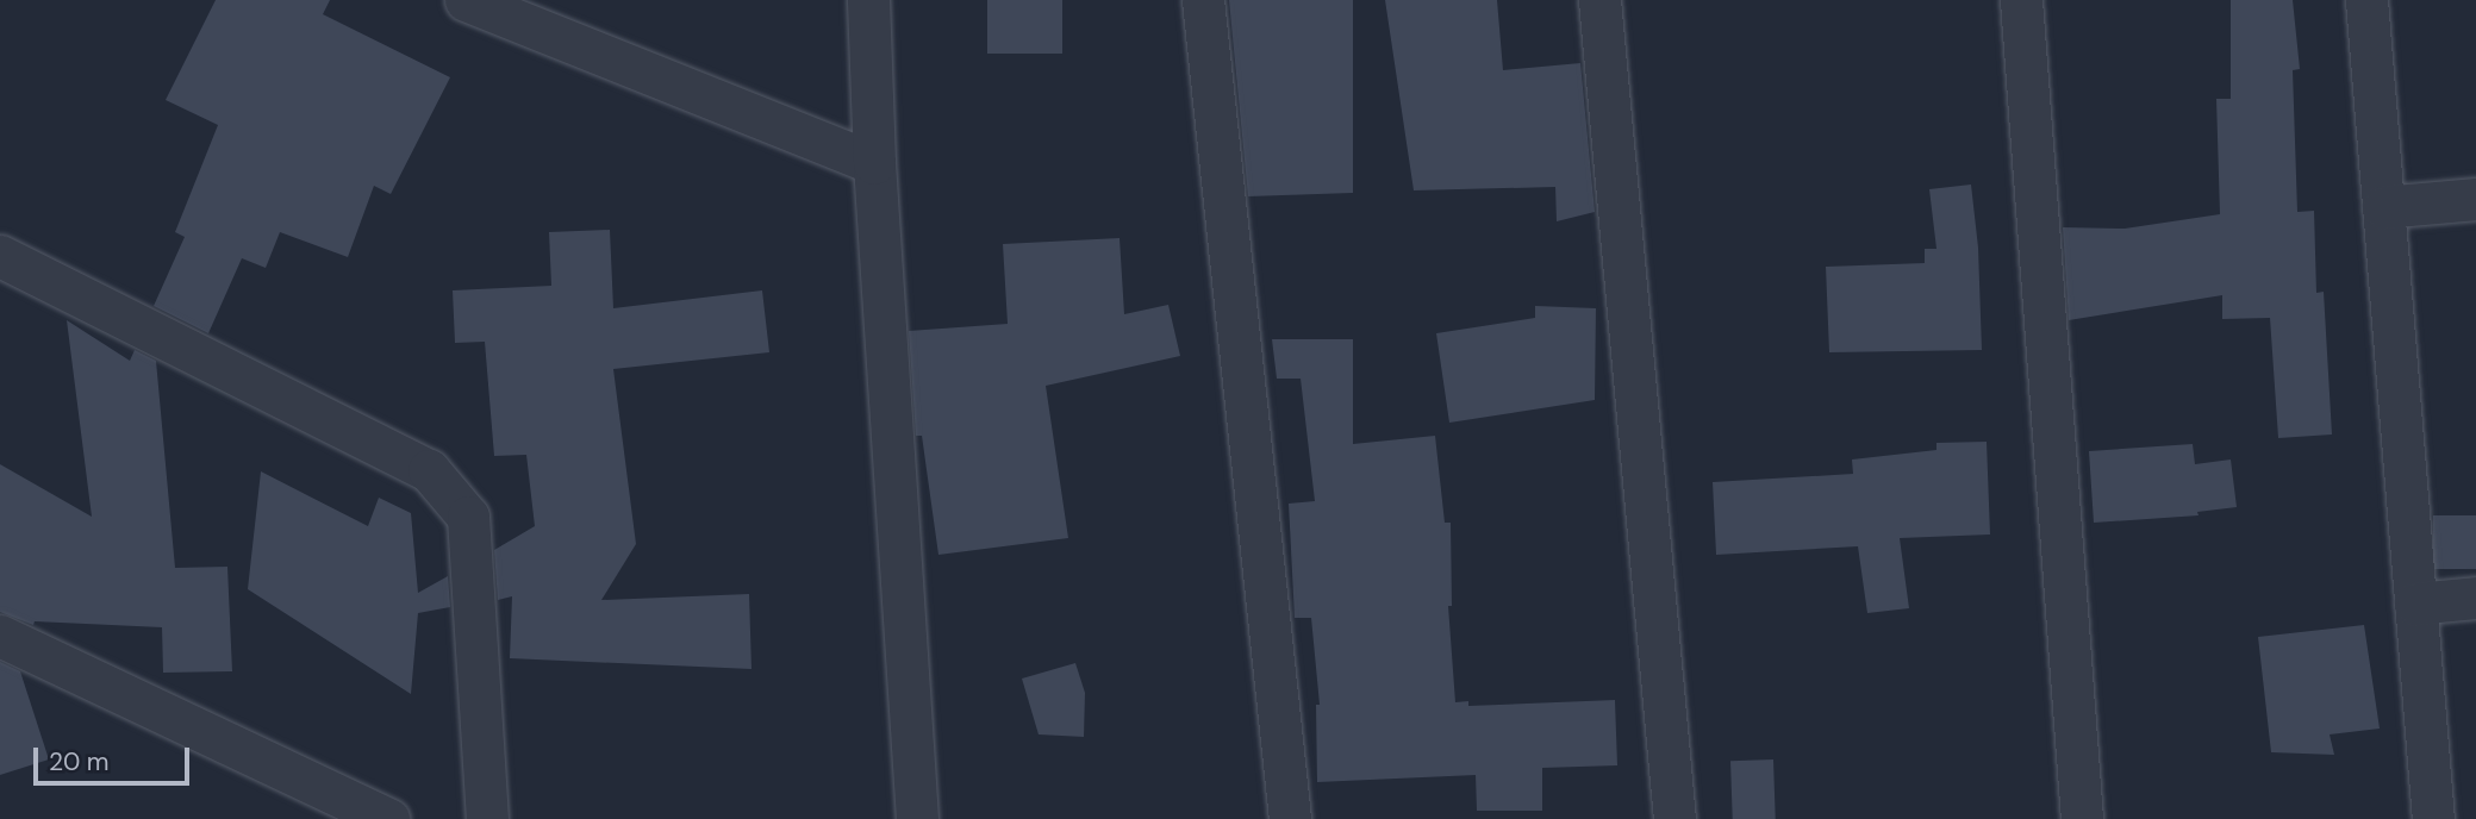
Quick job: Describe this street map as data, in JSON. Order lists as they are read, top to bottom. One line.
{"scale_bar":"20 m"}
